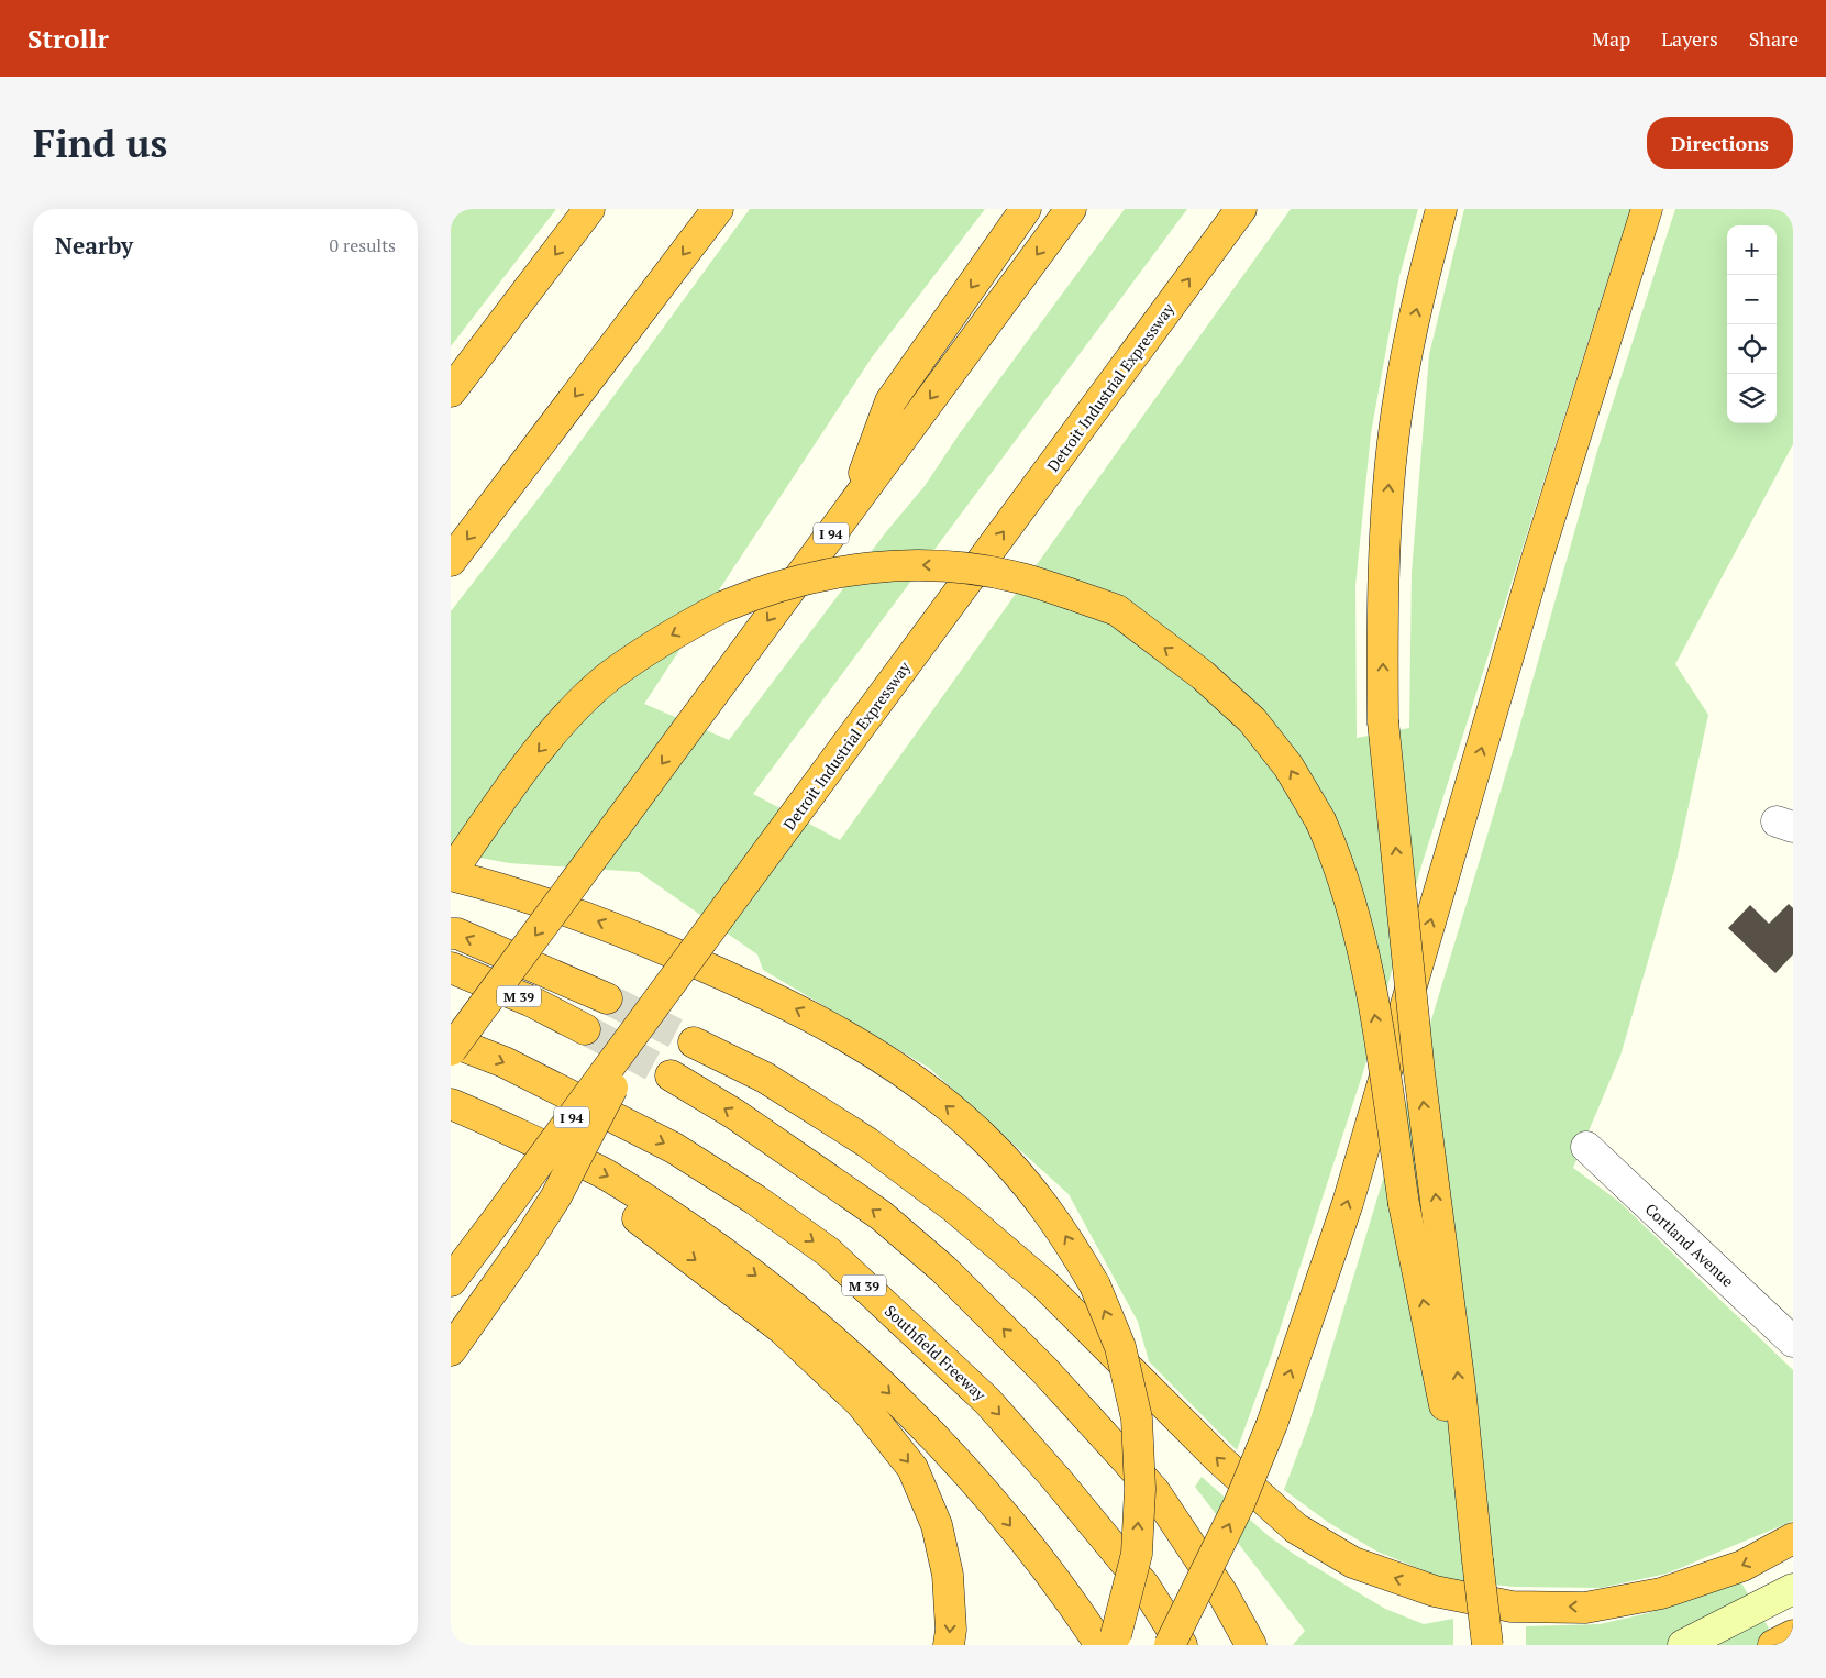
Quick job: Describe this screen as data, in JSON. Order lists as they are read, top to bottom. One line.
{"streets":{"highway":["Detroit Industrial Expressway","I 94","M 39","Southfield Freeway"],"street":["Cortland Avenue"]},"page":{"header":"Strollr","nav":["Map","Layers","Share"],"buttons":"Directions","title":"Find us","heading":["Nearby","0 results"],"map_buttons":["+","−"]}}
